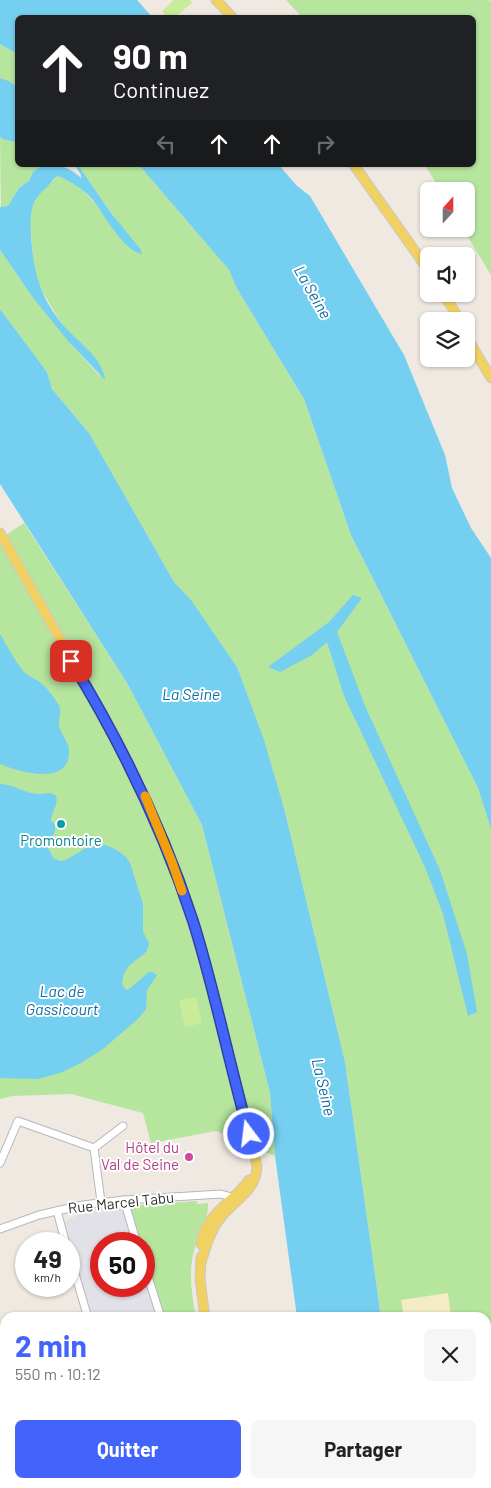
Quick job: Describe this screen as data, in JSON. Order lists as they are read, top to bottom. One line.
{"streets":{"street":["Rue Marcel Tabu"]},"water":["La Seine","Lac de Gassicourt"],"places":["Promontoire","Hôtel du Val de Seine"],"north":"top","page":{"turn":["90 m","Continuez"],"speed":"49 km/h","limit":"50","heading":["2 min","550 m · 10:12"],"buttons":["Quitter","Partager"]}}
